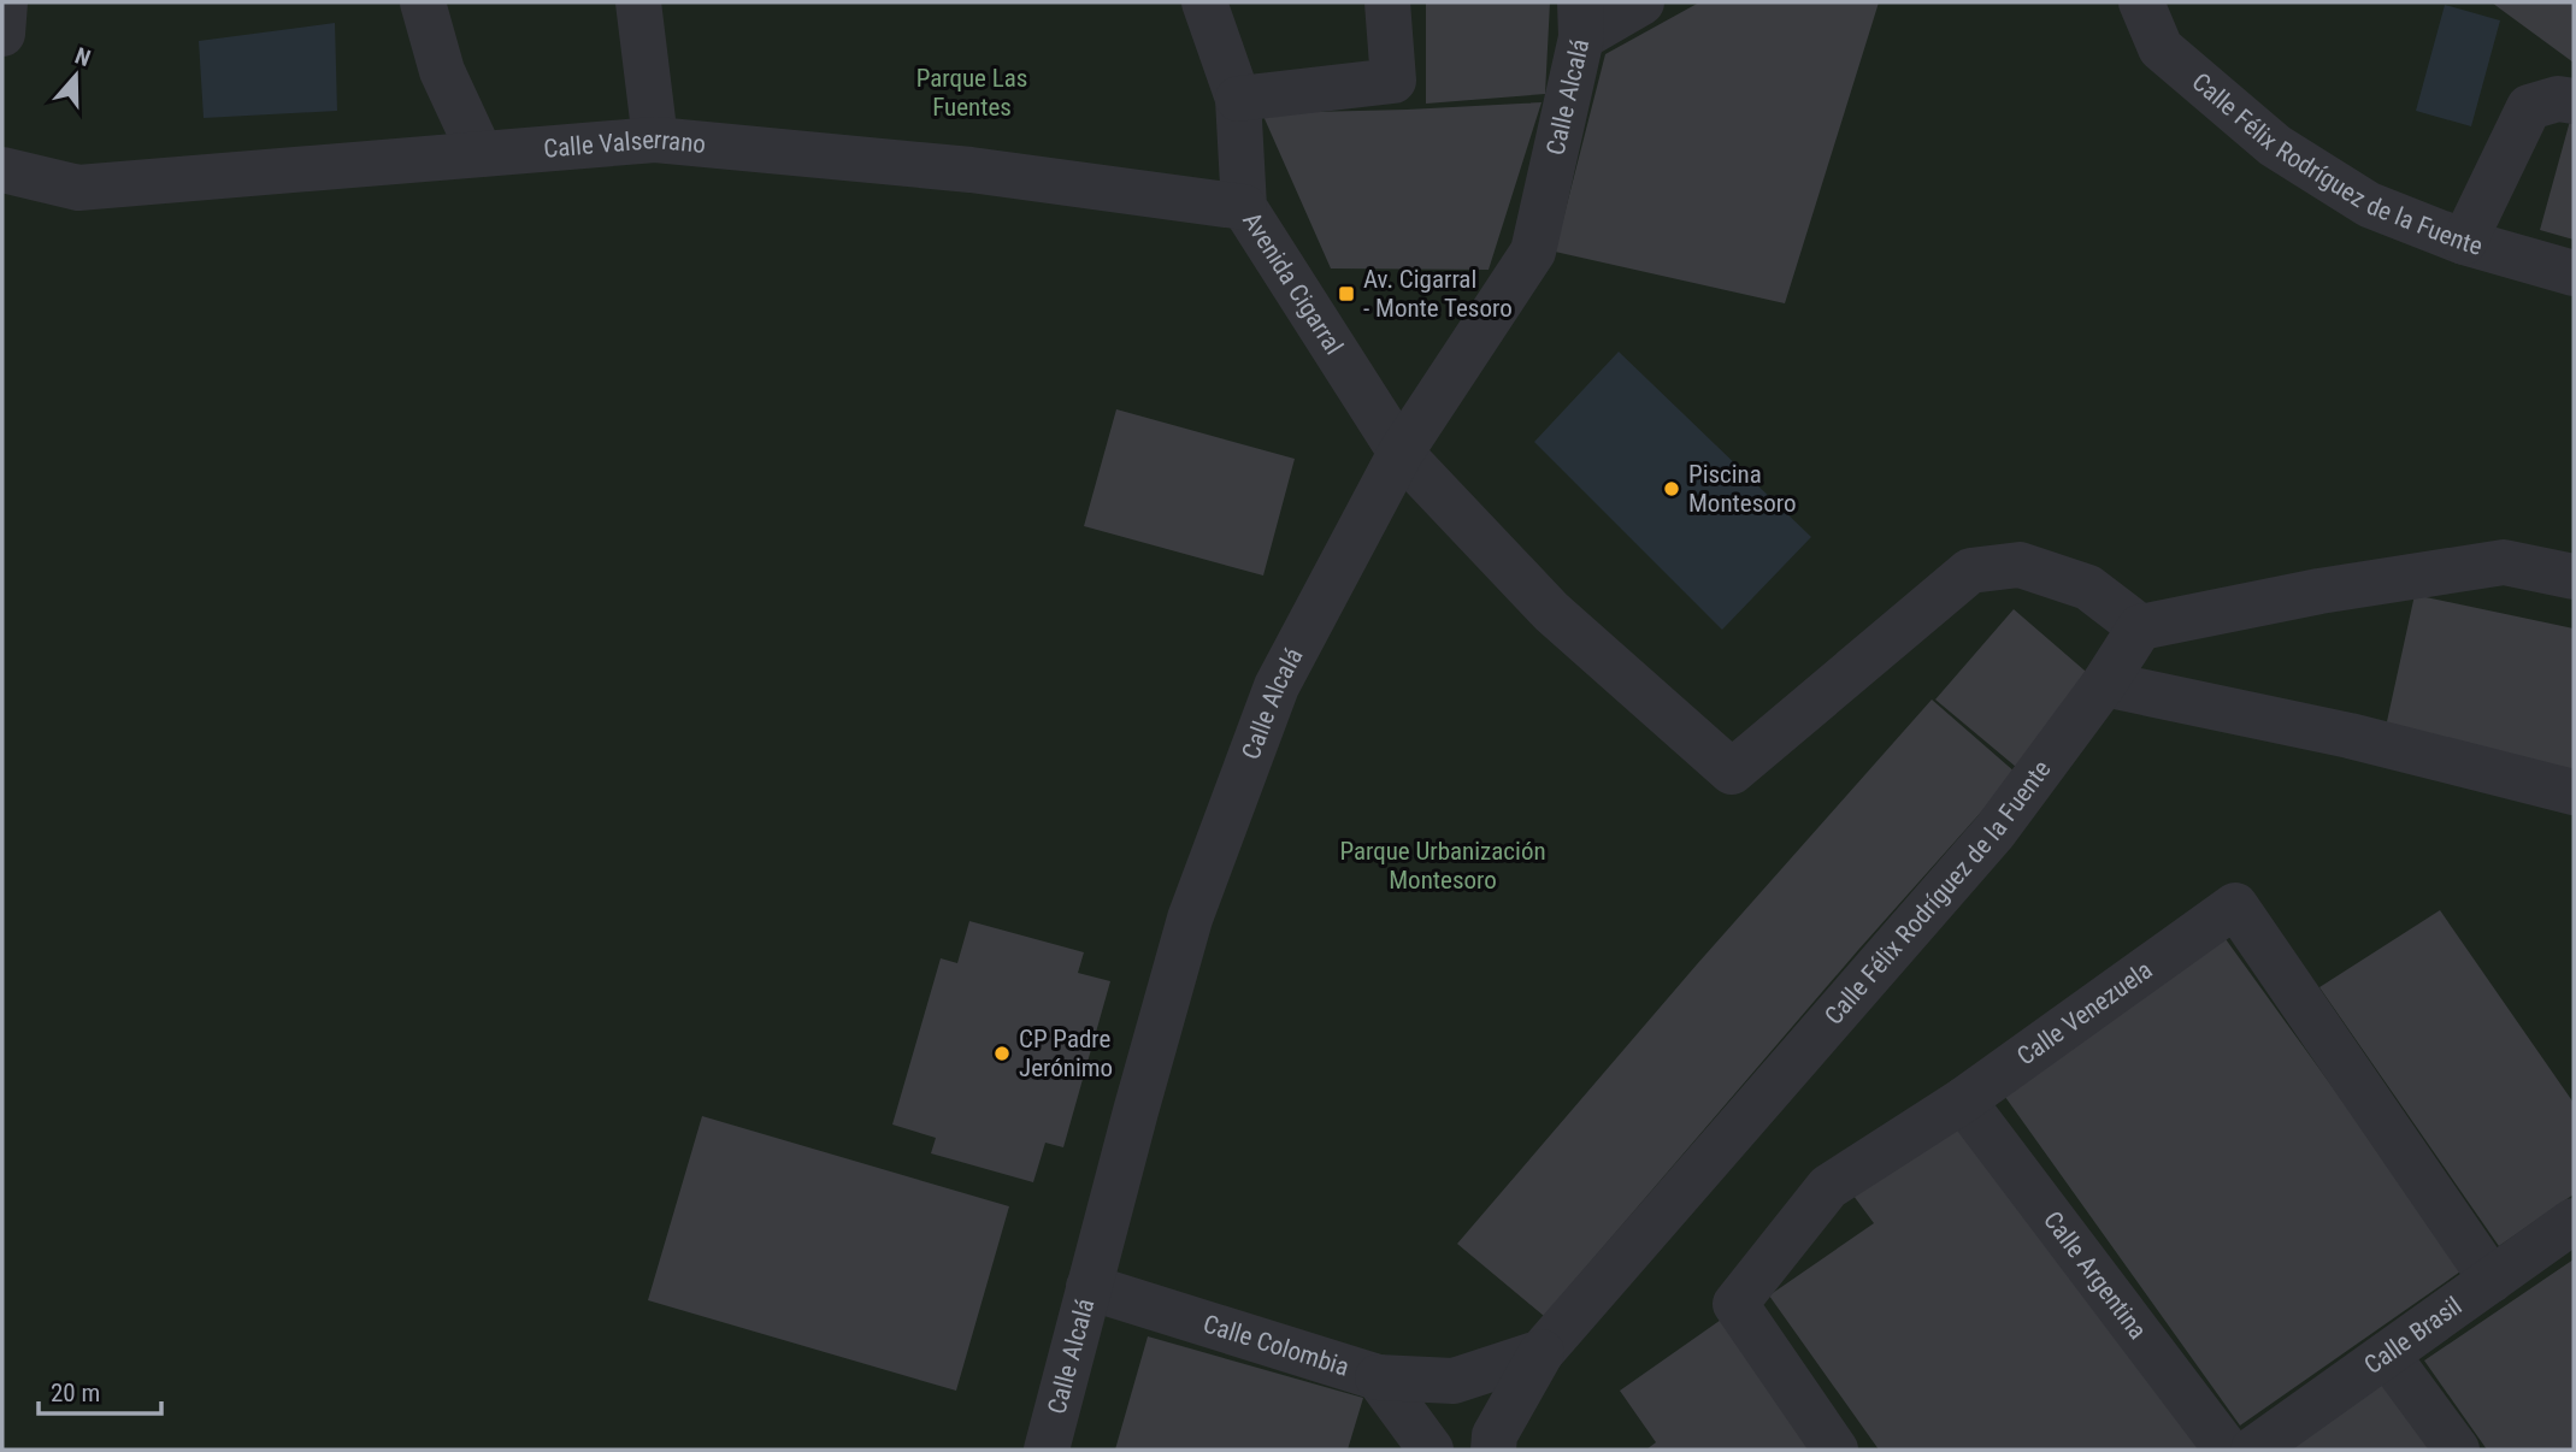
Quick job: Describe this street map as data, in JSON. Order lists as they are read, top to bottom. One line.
{"streets":{"street":["Calle Alcalá","Calle Valserrano","Calle Félix Rodríguez de la Fuente","Avenida Cigarral","Calle Venezuela","Calle Argentina","Calle Brasil","Calle Colombia"]},"crossings":[["Calle Alcalá","Avenida Cigarral"],["Calle Alcalá","Calle Colombia"],["Calle Valserrano","Avenida Cigarral"],["Calle Félix Rodríguez de la Fuente","Avenida Cigarral"],["Calle Venezuela","Calle Argentina"],["Calle Venezuela","Calle Brasil"]],"parks":["Parque Las Fuentes","Parque Urbanización Montesoro"],"places":{"transit":["Av. Cigarral - Monte Tesoro"],"other":["Piscina Montesoro","CP Padre Jerónimo"]},"scale_bar":"20 m","north":"top"}
